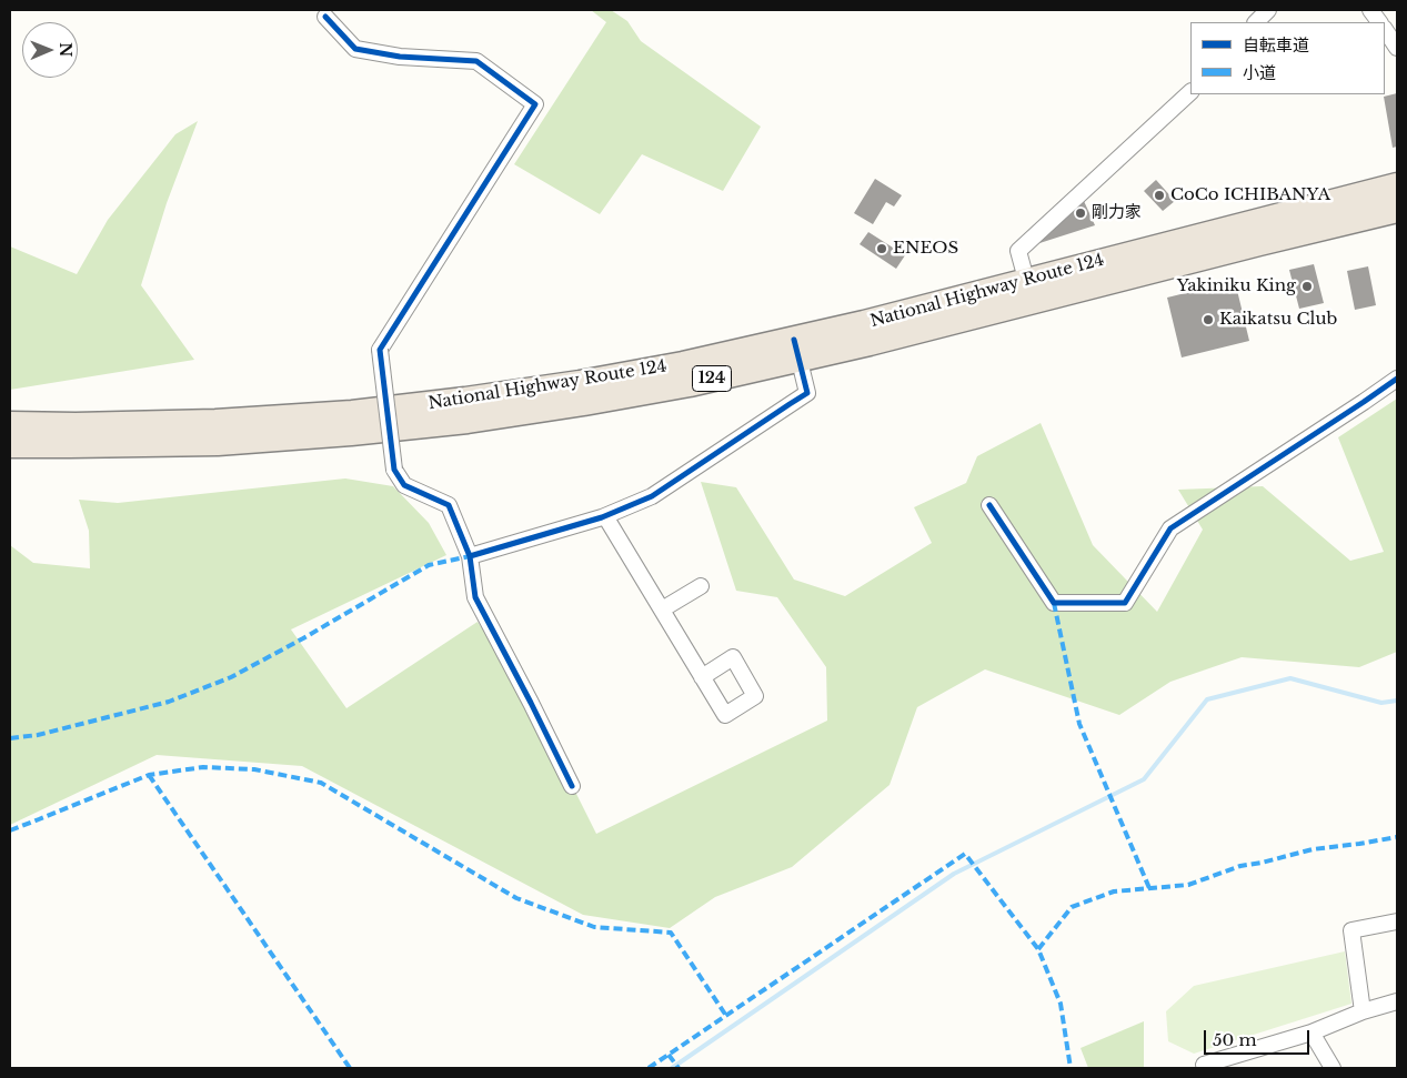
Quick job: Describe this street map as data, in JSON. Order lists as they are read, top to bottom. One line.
{"streets":{"highway":["National Highway Route 124","124"]},"places":["CoCo ICHIBANYA","剛力家","ENEOS","Yakiniku King","Kaikatsu Club"],"legend":["自転車道","小道"],"scale_bar":"50 m","north":"right"}
